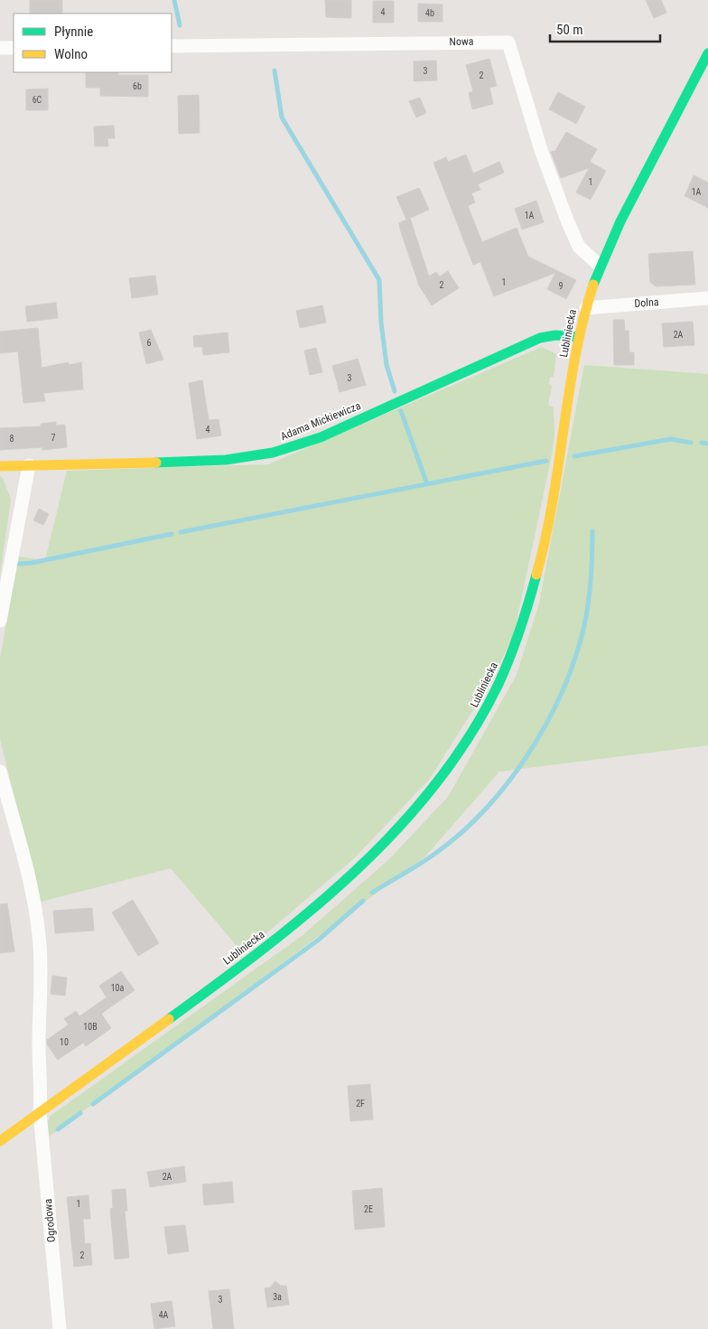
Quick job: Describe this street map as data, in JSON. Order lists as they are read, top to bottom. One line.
{"streets":{"main road":["Lubliniecka","Adama Mickiewicza"],"street":["Nowa","Dolna","Ogrodowa"]},"crossings":[["Nowa","Lubliniecka"],["Dolna","Lubliniecka"],["Lubliniecka","Adama Mickiewicza"],["Lubliniecka","Ogrodowa"]],"house_numbers":["4","4b","3","2","6b","6C","1","1A","1A","1","2","9","2A","6","3","4","7","8","10a","10B","10","2F","2A","1","2E","2","3a","3","4A"],"legend":["Płynnie","Wolno"],"scale_bar":"50 m"}
